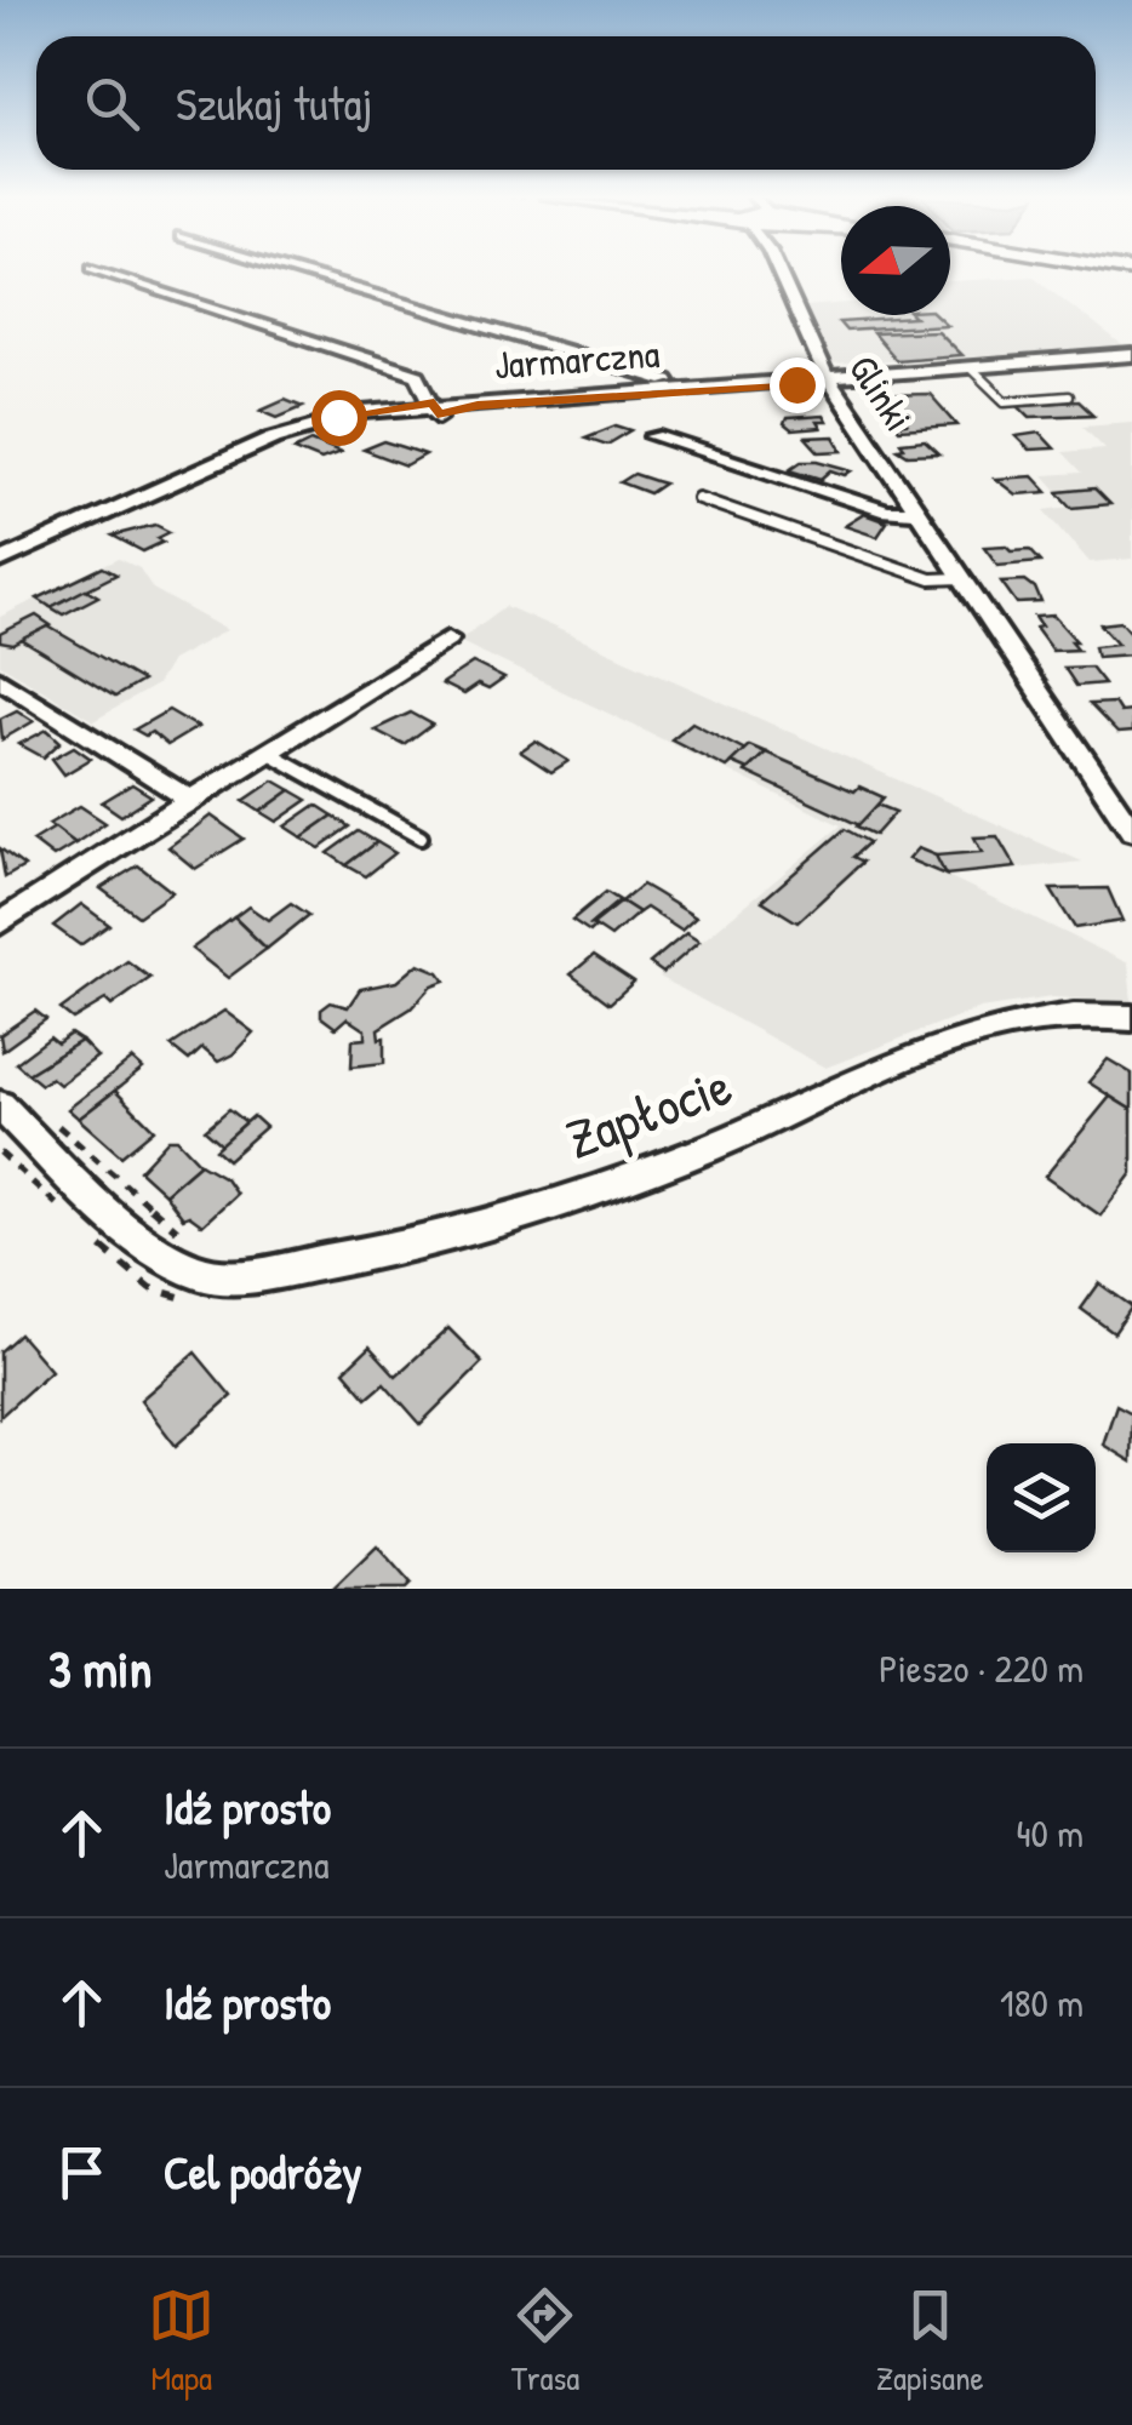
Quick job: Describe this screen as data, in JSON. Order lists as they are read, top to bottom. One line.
{"streets":{"street":["Jarmarczna","Glinki","Zapłocie"]},"crossings":[["Jarmarczna","Glinki"]],"north":"left","page":{"search":"Szukaj tutaj","heading":["3 min","Pieszo · 220 m"],"list":[["Idź prosto","Jarmarczna","40 m"],["Idź prosto","180 m"],"Cel podróży"],"nav":["Mapa","Trasa","Zapisane"]}}
